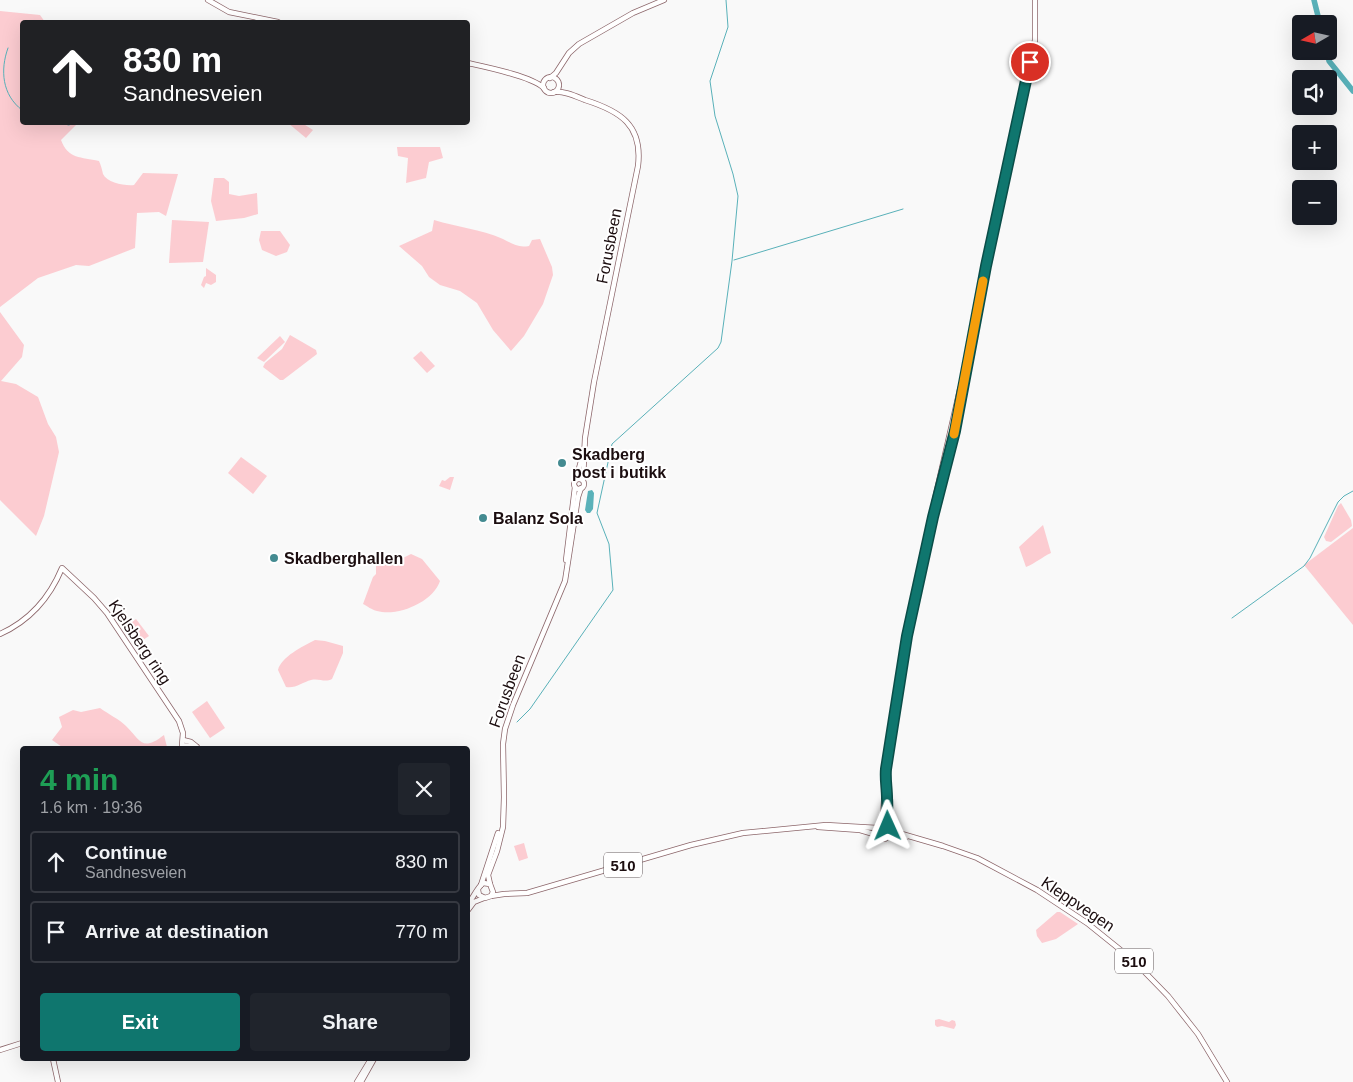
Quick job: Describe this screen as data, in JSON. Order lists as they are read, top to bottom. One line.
{"streets":{"main road":["Forusbeen","Kjelsberg ring","510","Kleppvegen"]},"crossings":[["Forusbeen","510"],["Forusbeen","Kleppvegen"],["510","Kleppvegen"]],"places":["Skadberg post i butikk","Balanz Sola","Skadberghallen"],"north":"left","page":{"map_buttons":["+","−"],"turn":["830 m","Sandnesveien"],"heading":["4 min","1.6 km · 19:36"],"list":[{"name":"Continue","note":"Sandnesveien","value":"830 m"},{"name":"Arrive at destination","value":"770 m"}],"buttons":["Exit","Share"]}}
